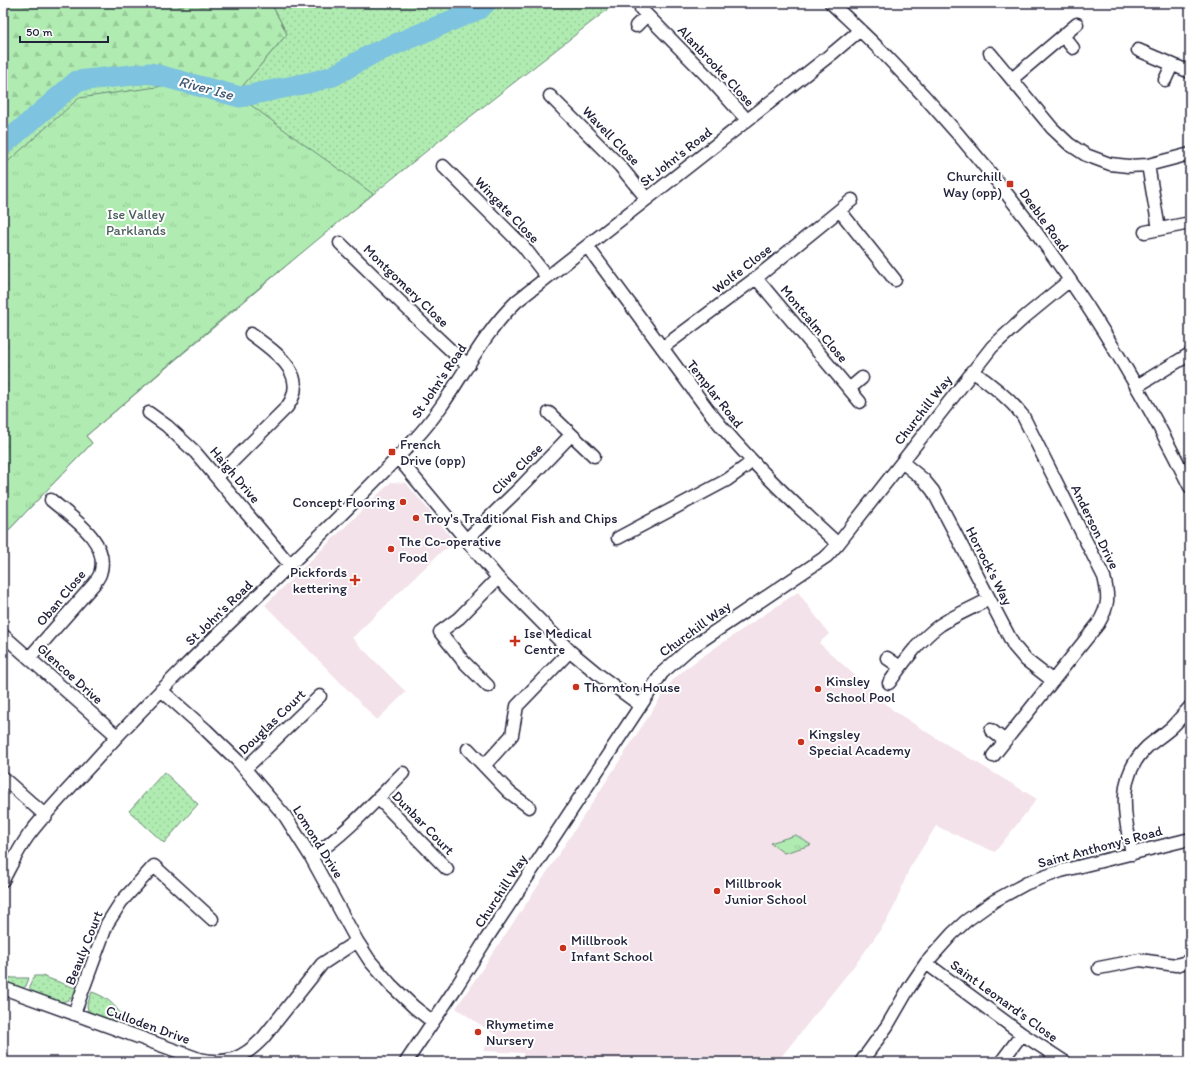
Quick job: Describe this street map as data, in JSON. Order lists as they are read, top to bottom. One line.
{"streets":{"street":["Alanbrooke Close","Wavell Close","St John's Road","Wingate Close","Deeble Road","Wolfe Close","Montgomery Close","Montcalm Close","Templar Road","Churchill Way","Clive Close","Haigh Drive","Anderson Drive","Horrock's Way","Oban Close","Glencoe Drive","Douglas Court","Dunbar Court","Lomond Drive","Saint Anthony's Road","Beauly Court","Saint Leonard's Close","Culloden Drive"]},"crossings":[["Alanbrooke Close","St John's Road"],["Wavell Close","St John's Road"],["St John's Road","Wingate Close"],["St John's Road","Deeble Road"],["St John's Road","Montgomery Close"],["St John's Road","Templar Road"],["St John's Road","Haigh Drive"],["St John's Road","Glencoe Drive"],["St John's Road","Lomond Drive"],["Deeble Road","Churchill Way"],["Wolfe Close","Montcalm Close"],["Wolfe Close","Templar Road"],["Templar Road","Churchill Way"],["Churchill Way","Anderson Drive"],["Churchill Way","Horrock's Way"],["Churchill Way","Lomond Drive"],["Anderson Drive","Horrock's Way"],["Oban Close","Glencoe Drive"],["Douglas Court","Lomond Drive"],["Dunbar Court","Lomond Drive"],["Lomond Drive","Culloden Drive"],["Saint Anthony's Road","Saint Leonard's Close"],["Beauly Court","Culloden Drive"]],"water":["River Ise"],"parks":["Ise Valley Parklands"],"places":{"transit":["Churchill Way (opp)","French Drive (opp)"],"other":["Concept Flooring","Troy's Traditional Fish and Chips","The Co-operative Food","Thornton House","Kinsley School Pool","Kingsley Special Academy","Millbrook Junior School","Millbrook Infant School","Rhymetime Nursery"],"health":["Pickfords kettering","Ise Medical Centre"]},"scale_bar":"50 m"}
